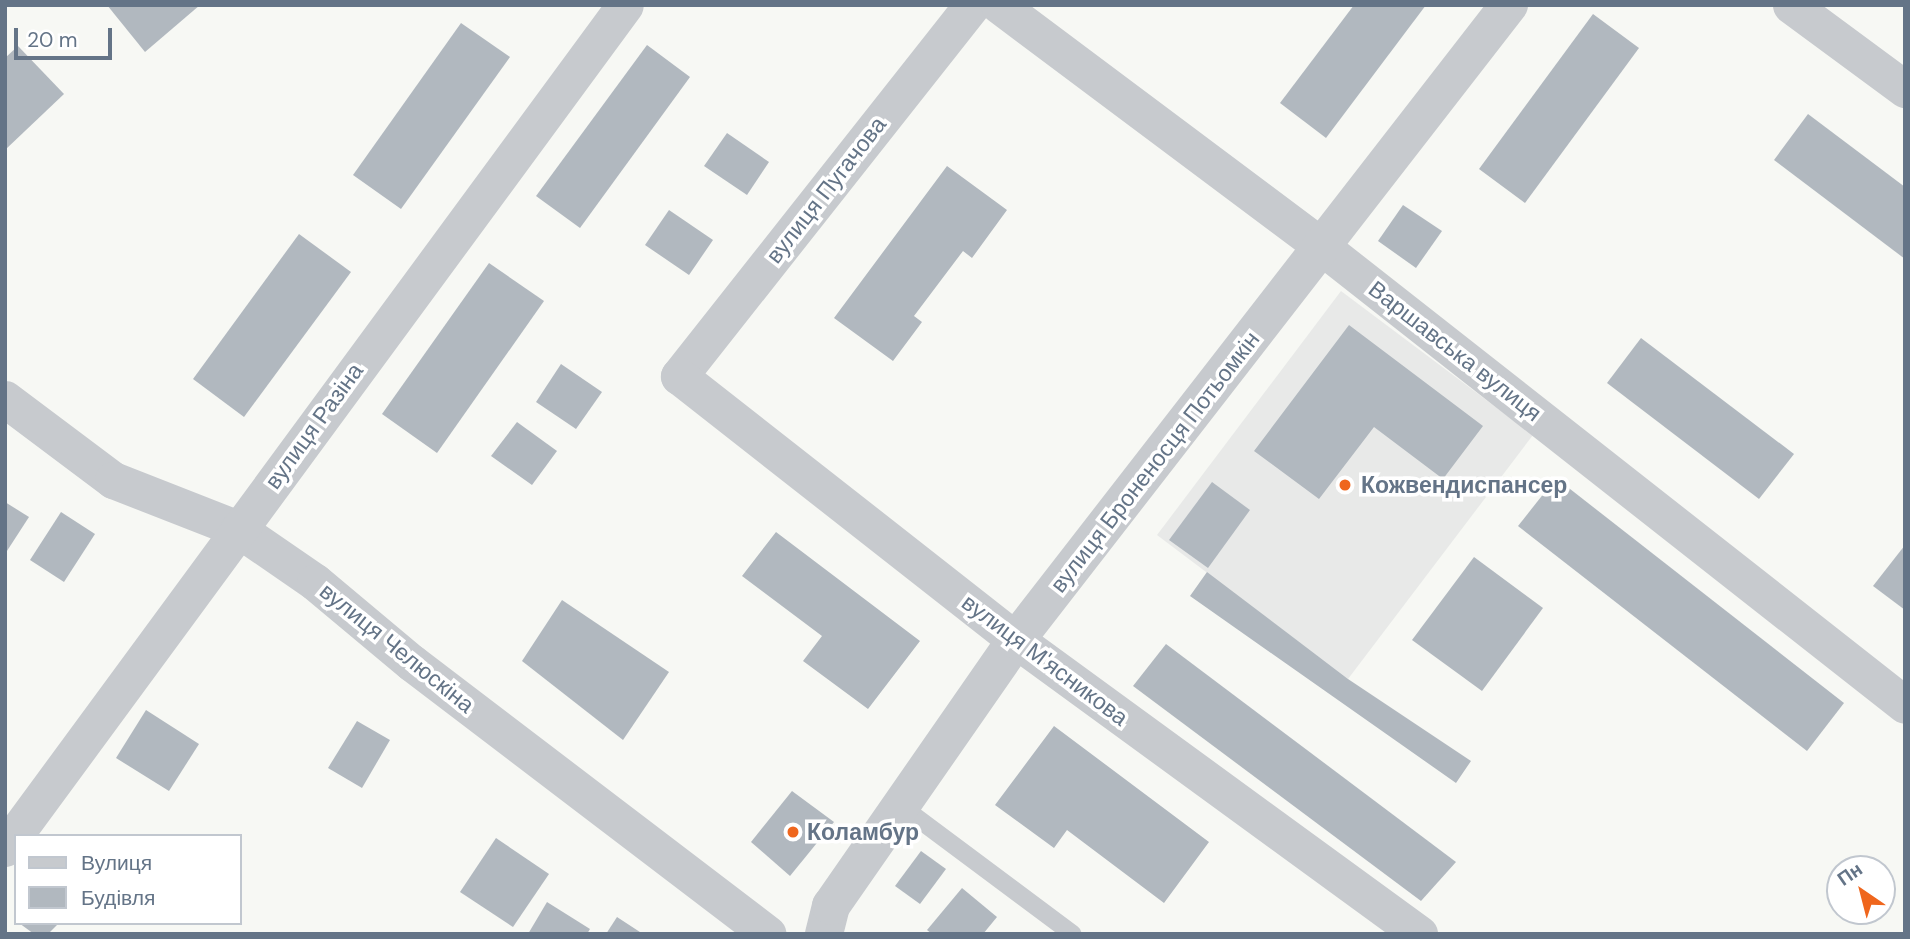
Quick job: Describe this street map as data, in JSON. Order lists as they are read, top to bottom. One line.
{"streets":{"street":["вулиця Пугачова","Варшавська вулиця","вулиця Разіна","вулиця Броненосця Потьомкін","вулиця Челюскіна","вулиця М'ясникова"]},"crossings":[["вулиця Пугачова","вулиця М'ясникова"],["Варшавська вулиця","вулиця Броненосця Потьомкін"],["вулиця Разіна","вулиця Челюскіна"],["вулиця Броненосця Потьомкін","вулиця М'ясникова"]],"places":["Кожвендиспансер","Коламбур"],"legend":["Вулиця","Будівля"],"scale_bar":"20 m","north":"top left"}
